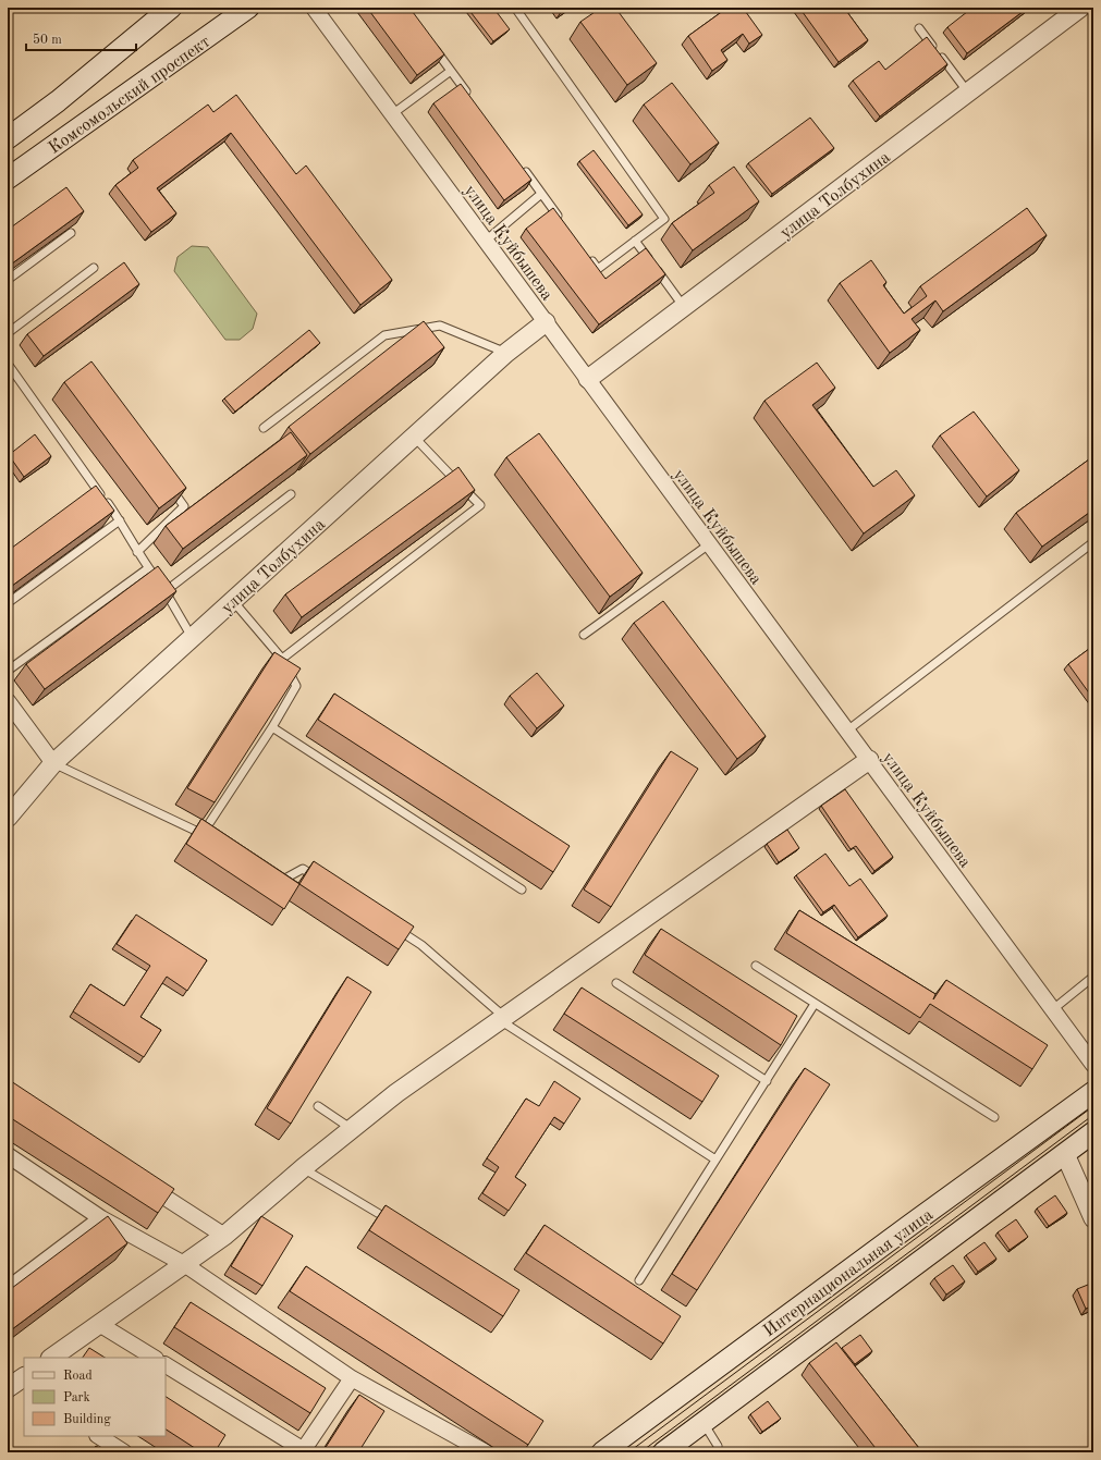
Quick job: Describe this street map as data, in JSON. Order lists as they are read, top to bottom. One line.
{"streets":{"main road":["Комсомольский проспект","Интернациональная улица"],"street":["улица Толбухина","улица Куйбышева"]},"crossings":[["улица Толбухина","улица Куйбышева"]],"legend":["Road","Park","Building"],"scale_bar":"50 m"}
